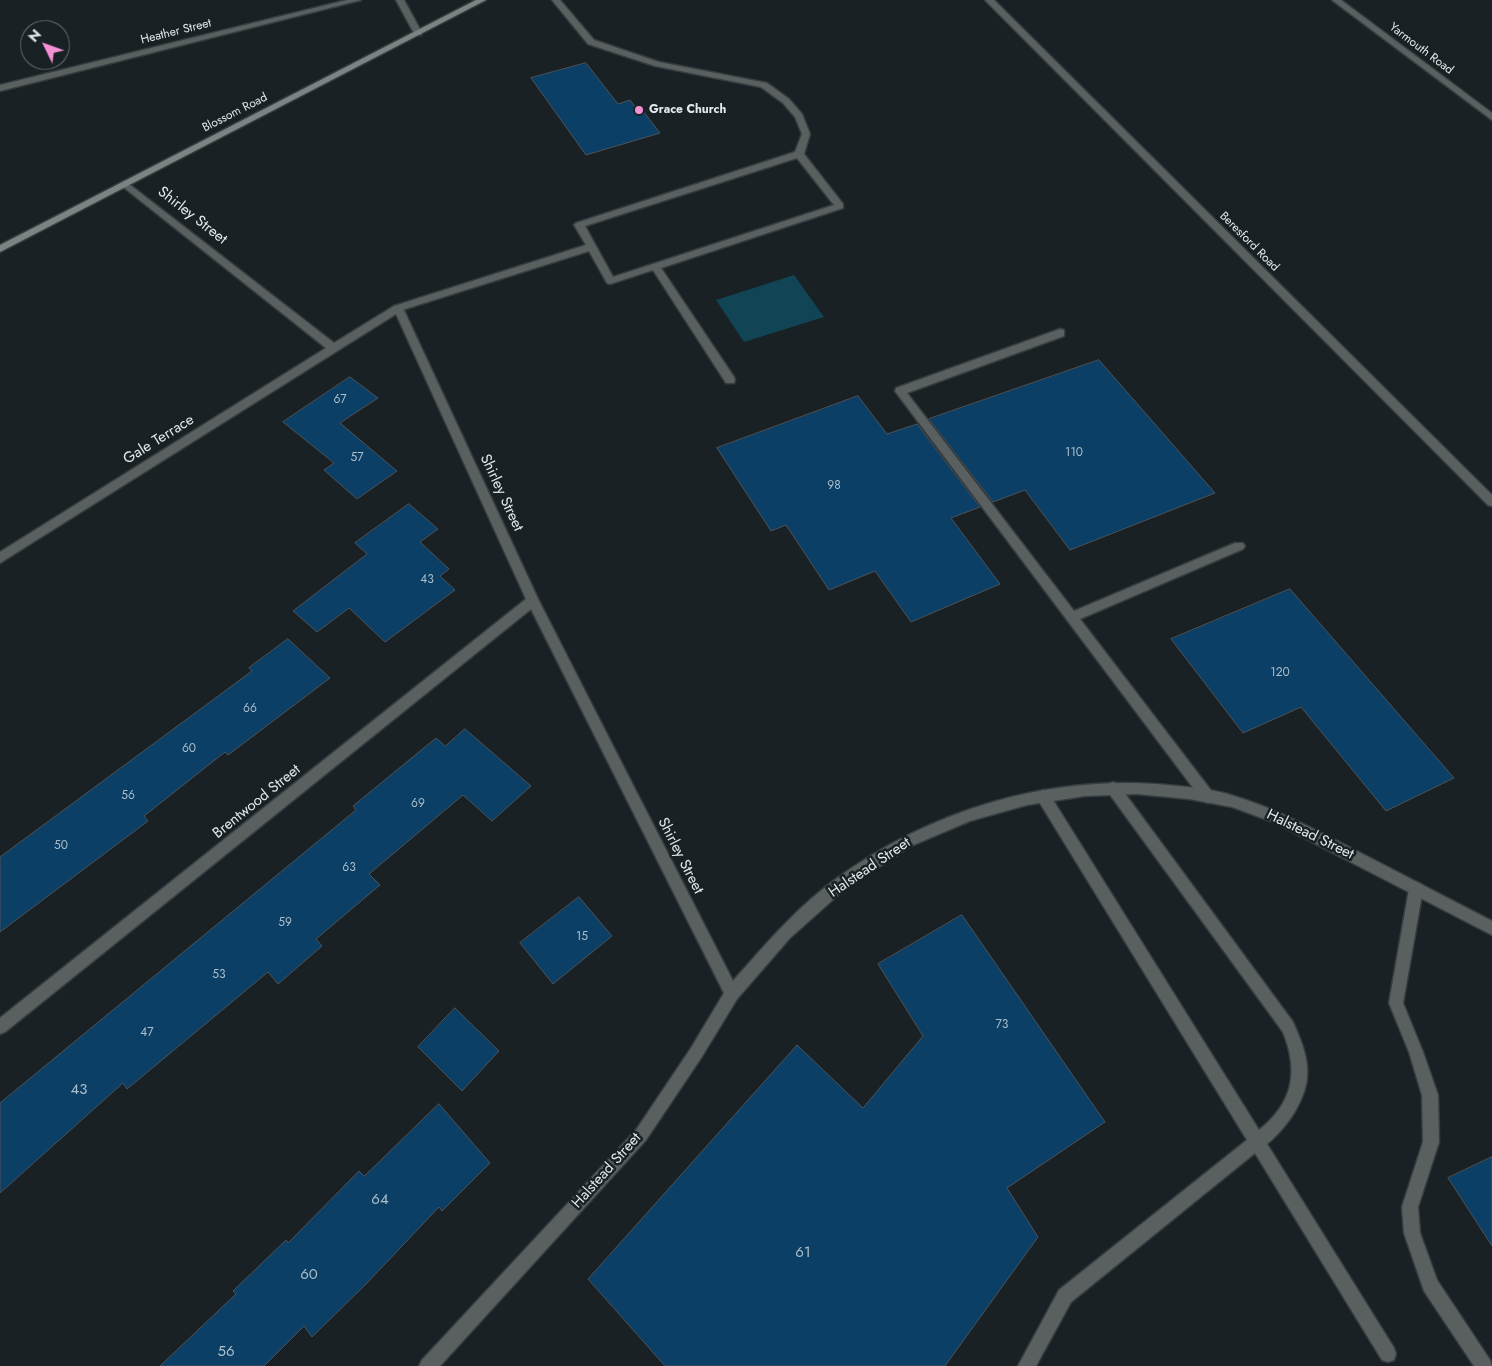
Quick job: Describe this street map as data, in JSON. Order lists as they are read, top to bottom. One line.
{"streets":{"street":["Heather Street","Yarmouth Road","Blossom Road","Shirley Street","Beresford Road","Gale Terrace","Brentwood Street","Halstead Street"]},"crossings":[["Blossom Road","Shirley Street"],["Shirley Street","Gale Terrace"],["Shirley Street","Brentwood Street"],["Shirley Street","Halstead Street"]],"places":["Grace Church"],"house_numbers":["67","110","57","98","43","120","66","60","56","69","50","63","59","15","53","73","47","43","64","61","60","56"],"north":"top left"}
